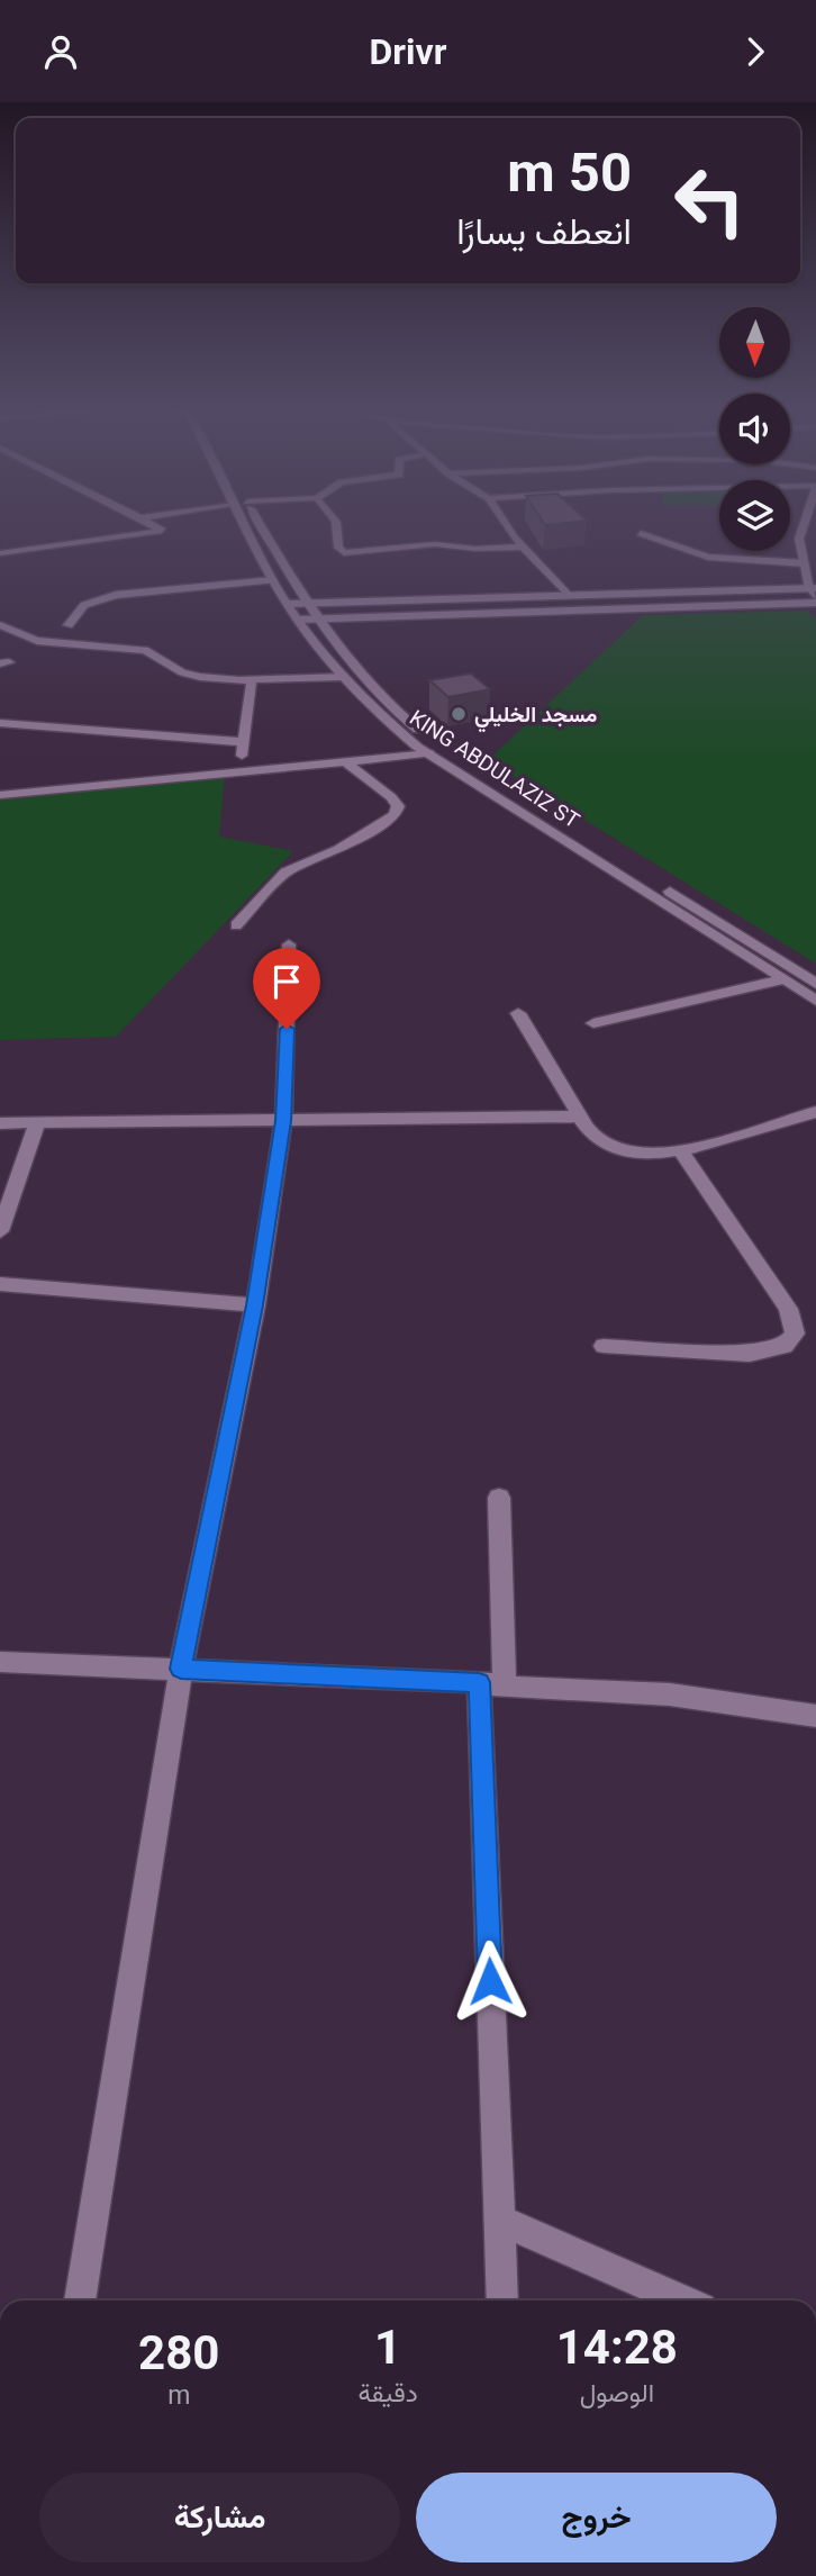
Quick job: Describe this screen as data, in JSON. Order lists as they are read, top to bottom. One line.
{"streets":{"street":["KING ABDULAZIZ ST"]},"places":["مسجد الخليلي"],"north":"bottom","page":{"header":"Drivr","turn":["50 m","انعطف يسارًا"],"eta":["14:28","الوصول","1","دقيقة","280","m"],"buttons":["خروج","مشاركة"]}}
